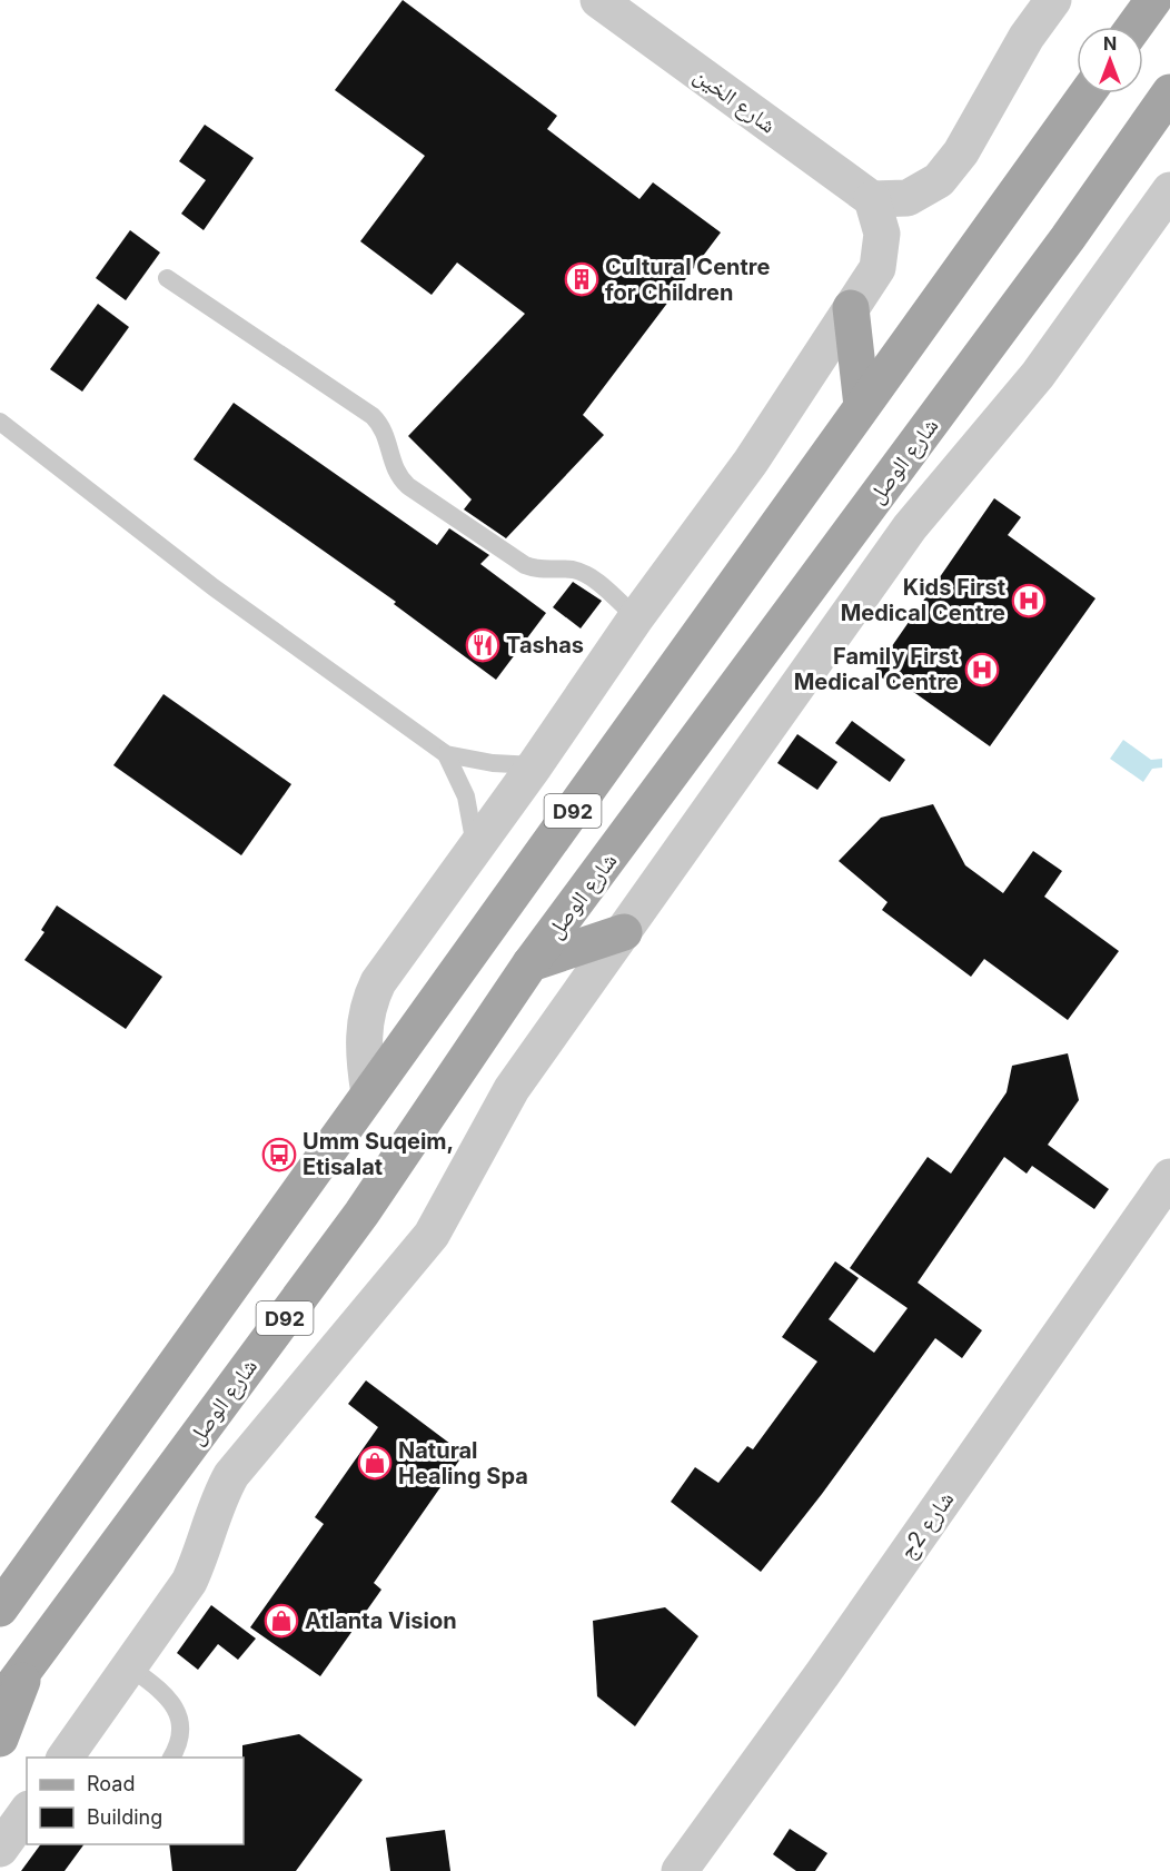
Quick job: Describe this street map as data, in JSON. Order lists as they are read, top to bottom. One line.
{"streets":{"main road":["شارع الوصل","D92"],"street":["شارع الخين","شارع 2ج"]},"places":{"building":["Cultural Centre for Children"],"hospital":["Kids First Medical Centre","Family First Medical Centre"],"restaurant":["Tashas"],"bus stop":["Umm Suqeim, Etisalat"],"shop":["Natural Healing Spa","Atlanta Vision"]},"legend":["Road","Building"],"north":"top"}
